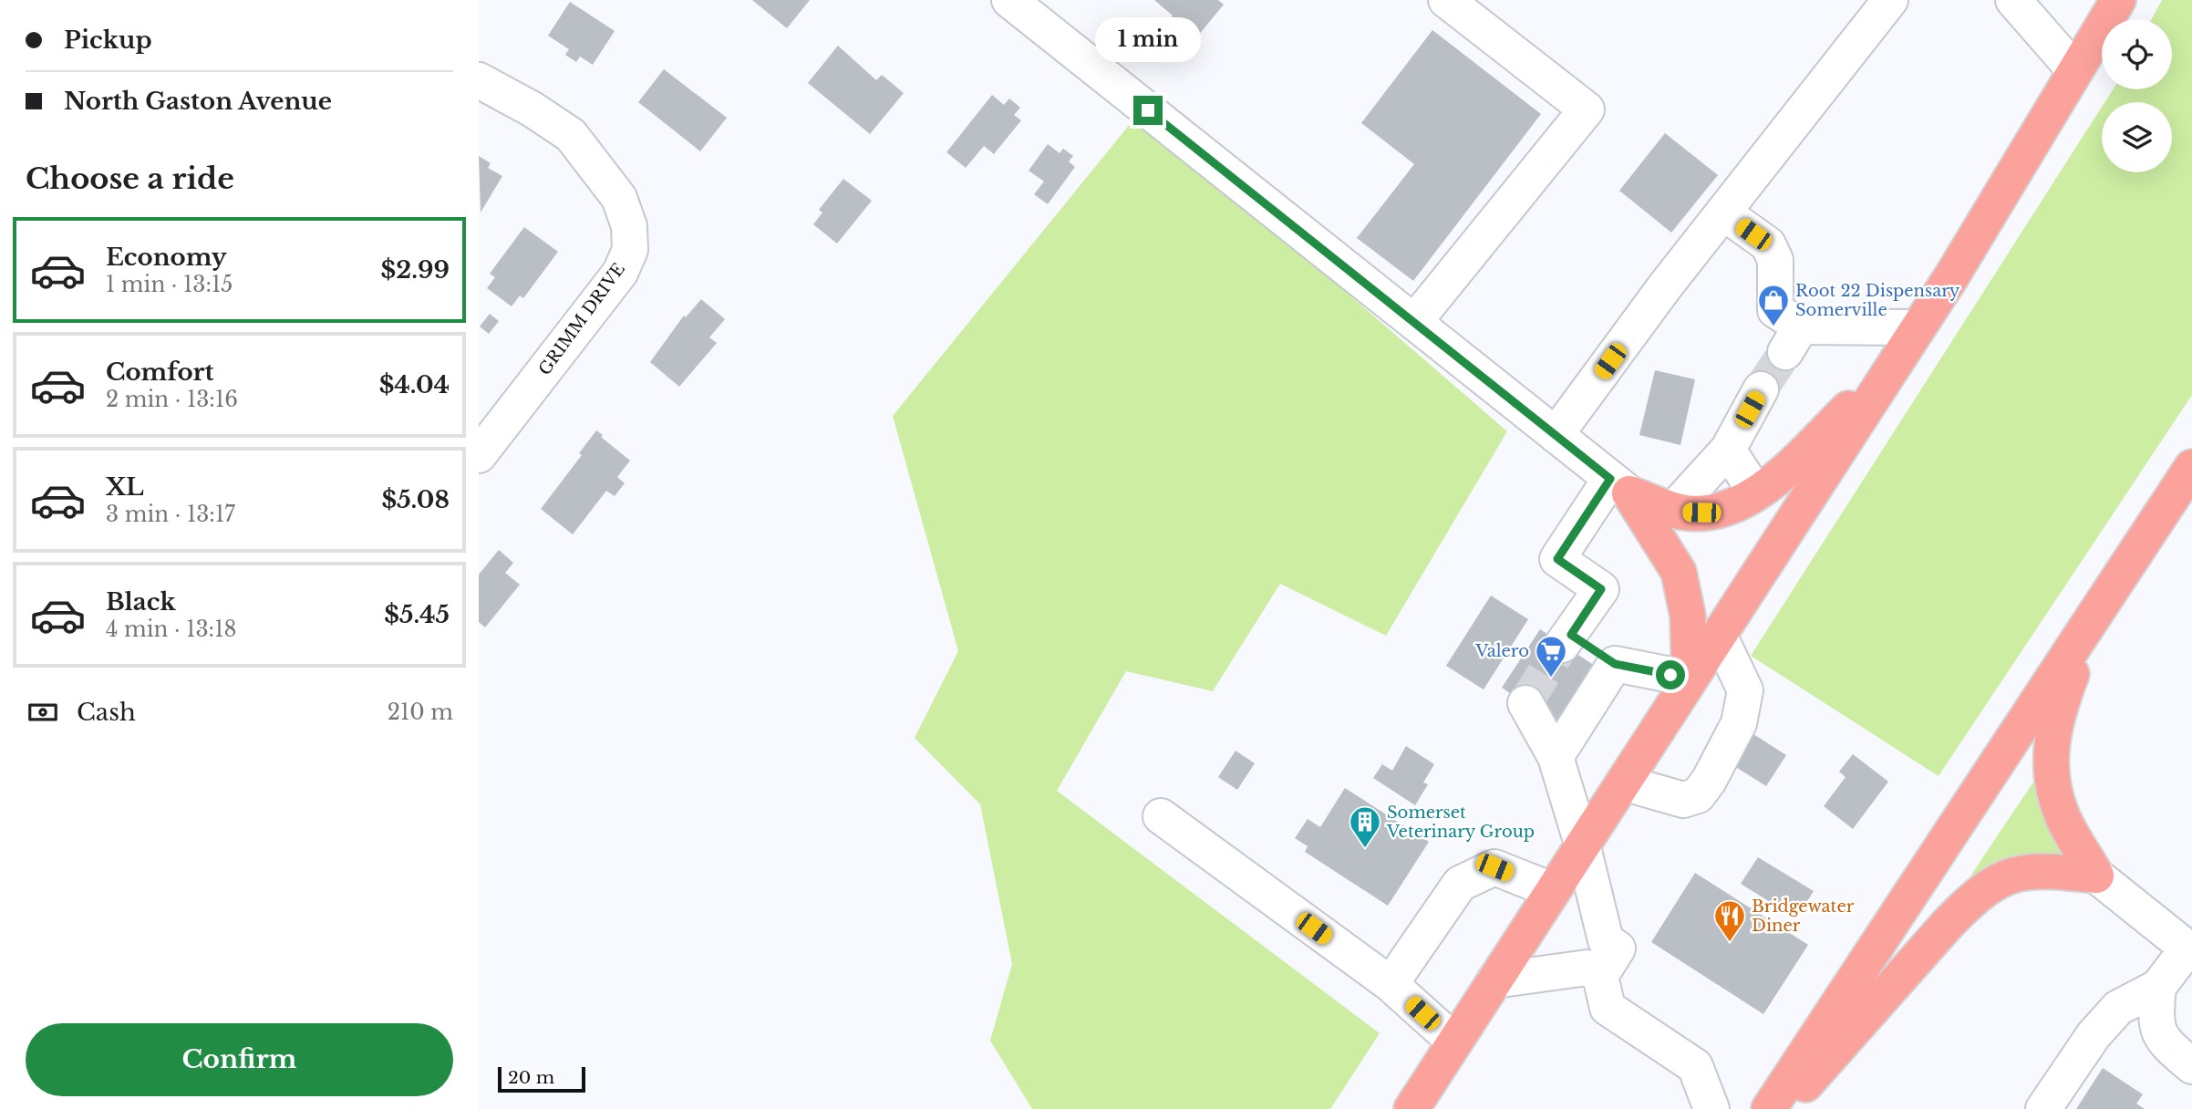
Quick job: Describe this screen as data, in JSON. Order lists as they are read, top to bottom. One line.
{"streets":{"street":["GRIMM DRIVE"]},"places":{"shop":["Root 22 Dispensary Somerville"],"supermarket":["Valero"],"building":["Somerset Veterinary Group"],"restaurant":["Bridgewater Diner"]},"scale_bar":"20 m","page":{"banner":["Pickup","North Gaston Avenue"],"bubble":"1 min","heading":"Choose a ride","list":[{"name":"Economy","note":"1 min · 13:15","value":"$2.99"},{"name":"Comfort","note":"2 min · 13:16","value":"$4.04"},{"name":"XL","note":"3 min · 13:17","value":"$5.08"},{"name":"Black","note":"4 min · 13:18","value":"$5.45"}],"pay":["Cash","210 m"],"buttons":"Confirm","scale":"20 m"}}
